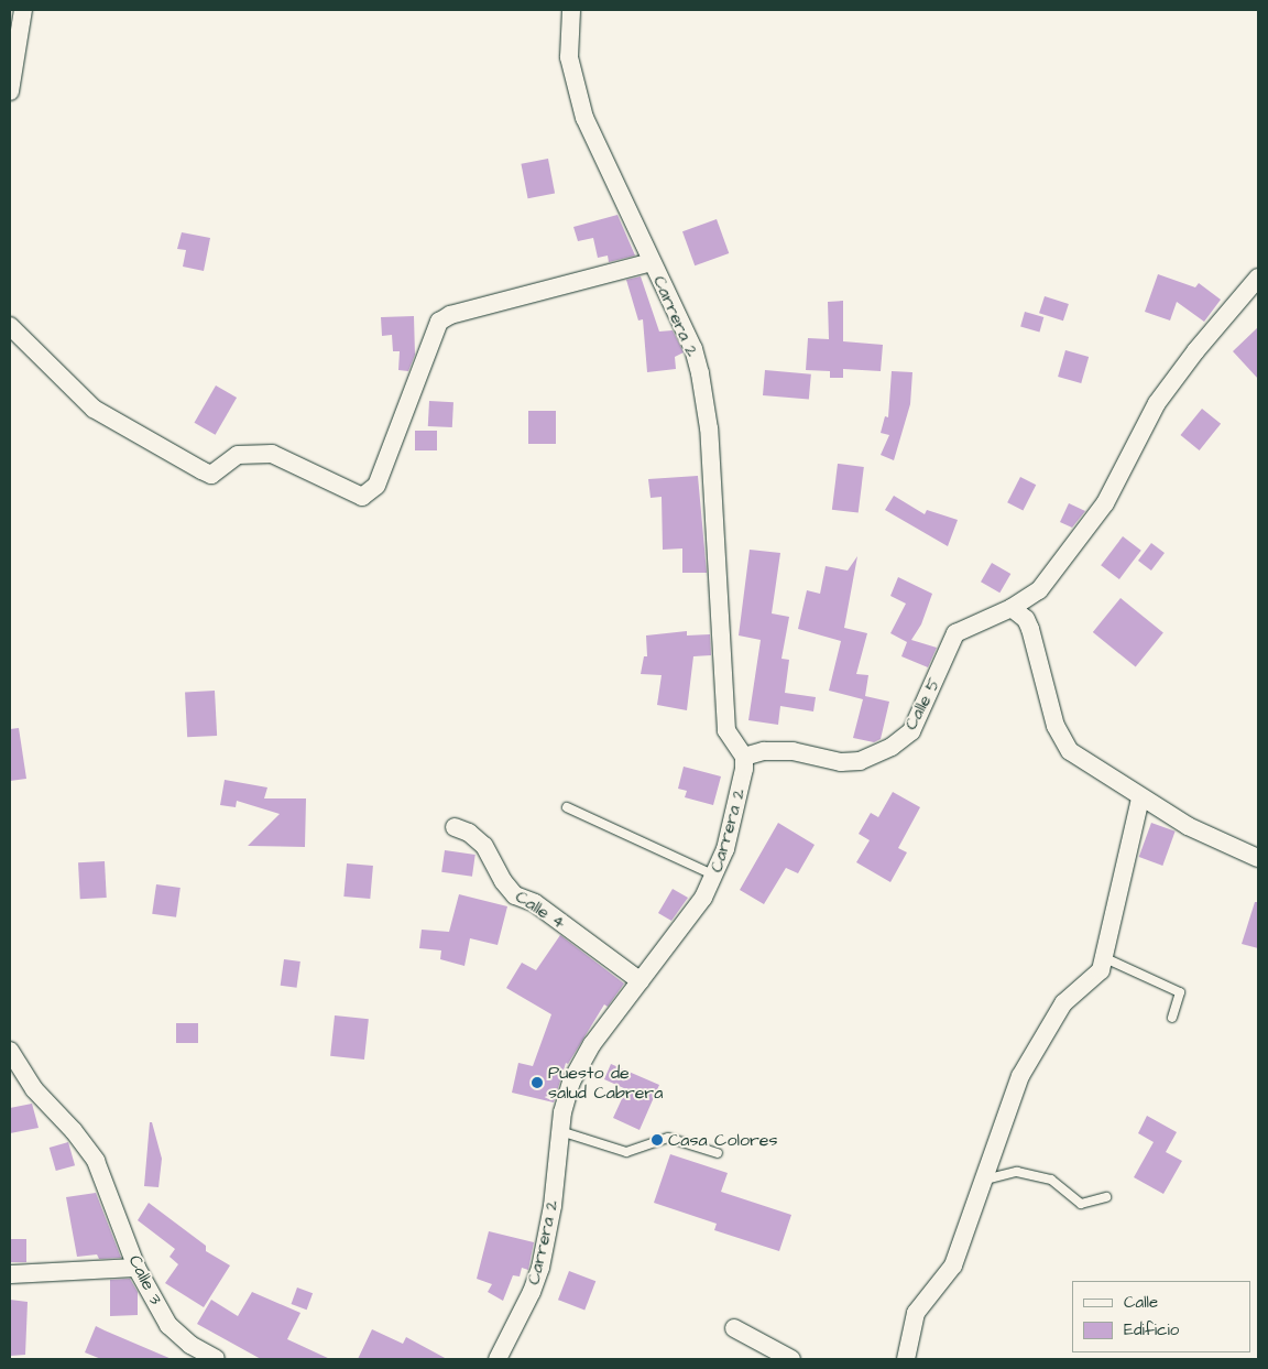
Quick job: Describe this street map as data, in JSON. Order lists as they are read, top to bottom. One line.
{"streets":{"street":["Carrera 2","Calle 5","Calle 4","Calle 3"]},"crossings":[["Carrera 2","Calle 5"],["Carrera 2","Calle 4"]],"places":["Puesto de salud Cabrera","Casa Colores"],"legend":["Calle","Edificio"]}
